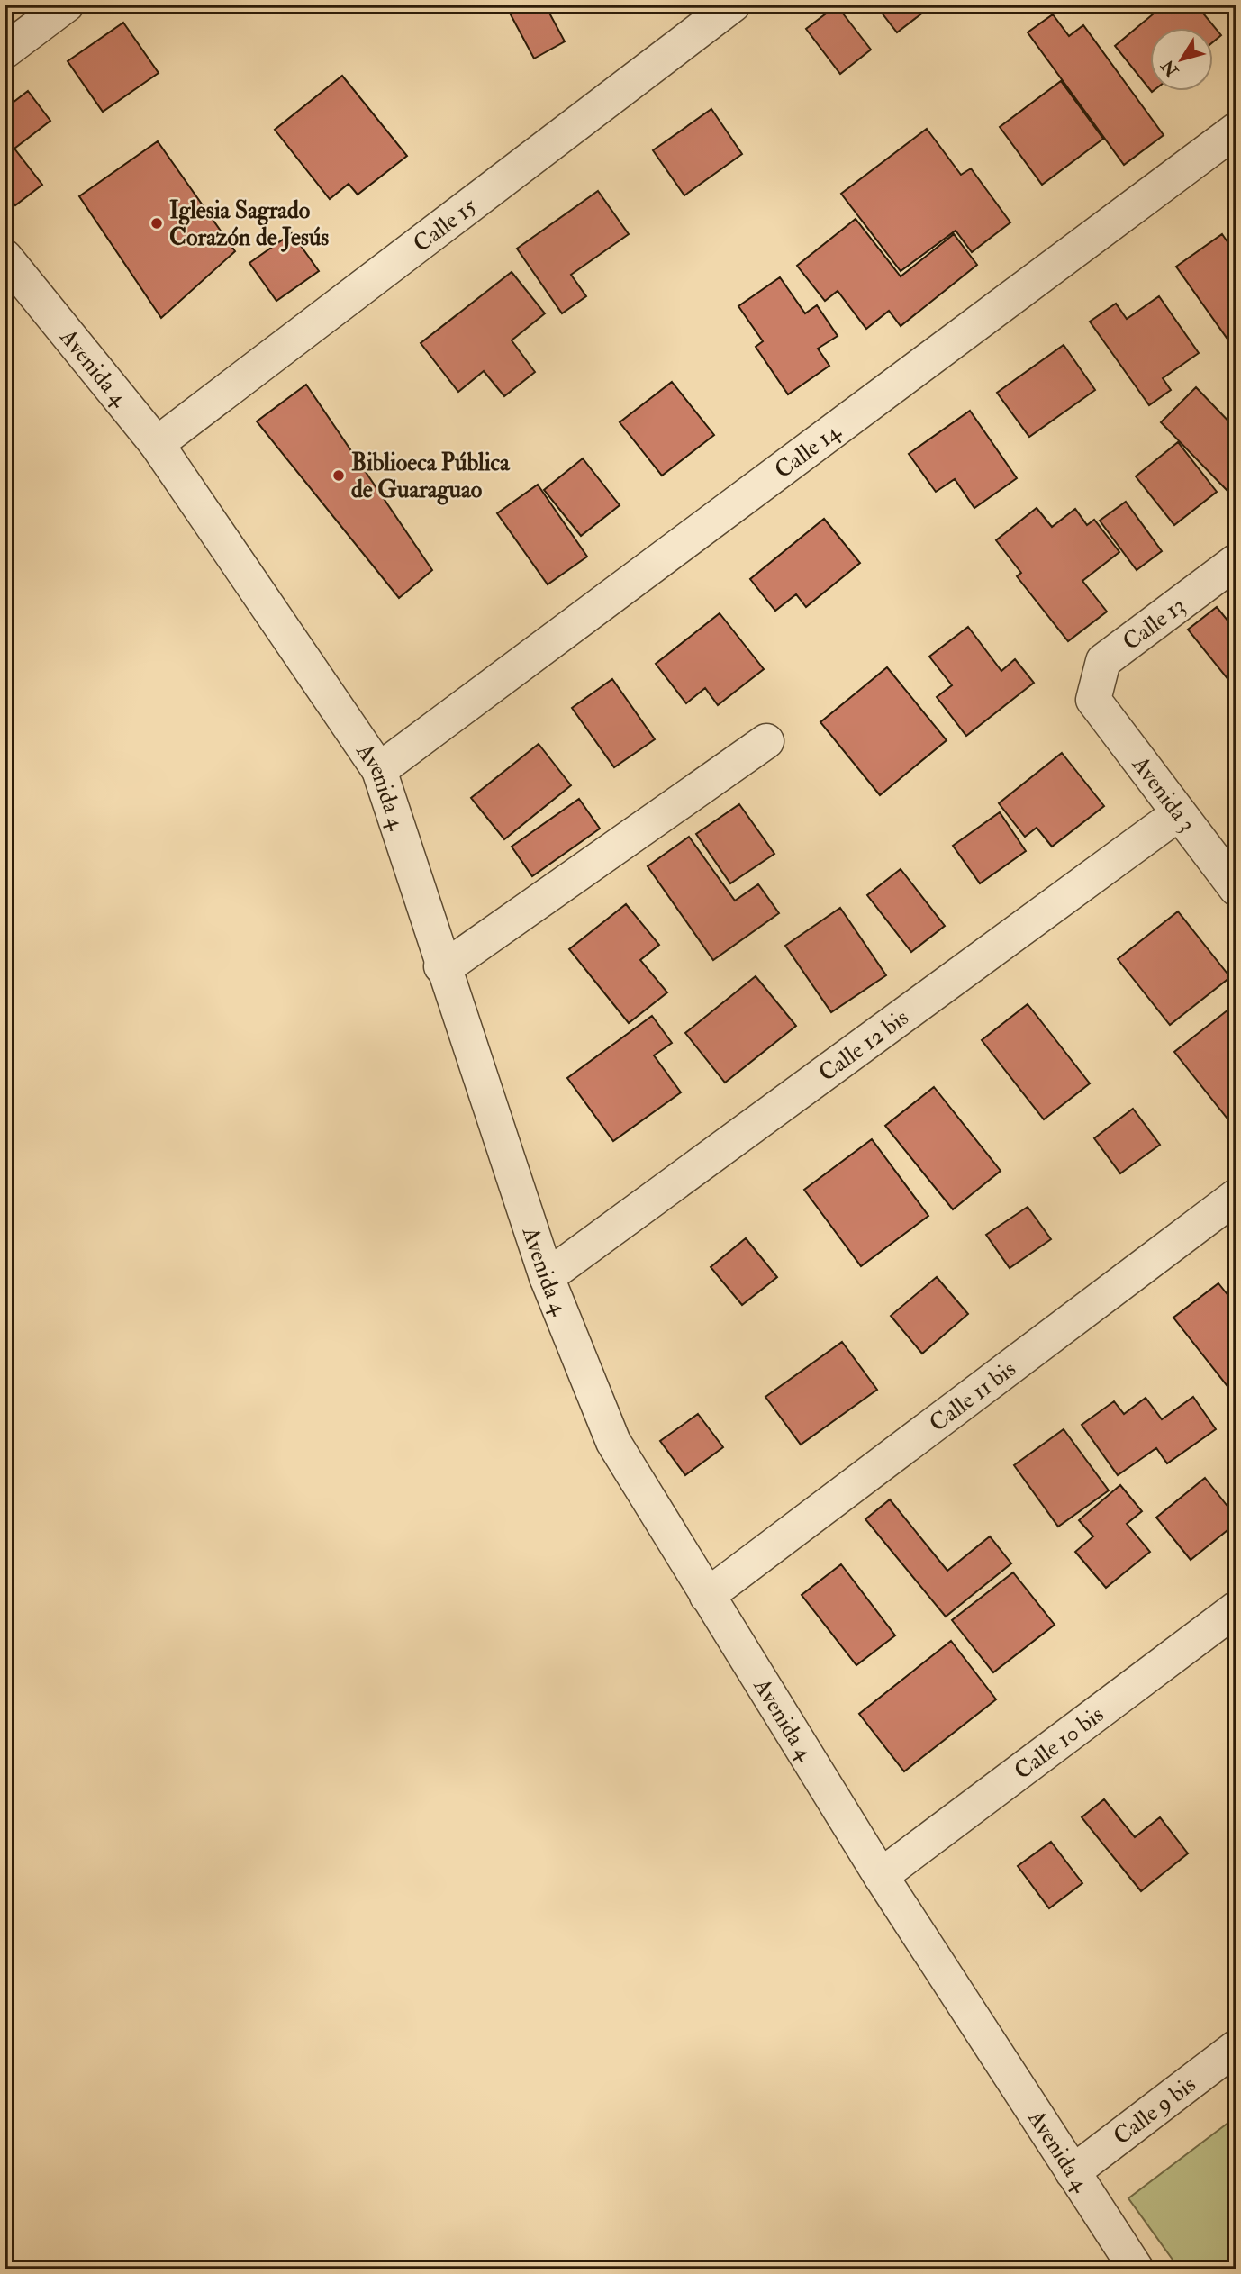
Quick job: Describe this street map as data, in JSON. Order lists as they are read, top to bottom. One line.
{"streets":{"street":["Calle 15","Avenida 4","Calle 14","Calle 13","Avenida 3","Calle 12 bis","Calle 11 bis","Calle 10 bis","Calle 9 bis"]},"crossings":[["Calle 15","Avenida 4"],["Avenida 4","Calle 14"],["Avenida 4","Calle 12 bis"],["Avenida 4","Calle 11 bis"],["Avenida 4","Calle 10 bis"],["Avenida 4","Calle 9 bis"],["Calle 13","Avenida 3"],["Avenida 3","Calle 12 bis"]],"places":["Iglesia Sagrado Corazón de Jesús","Biblioeca Pública de Guaraguao"],"north":"bottom left"}
